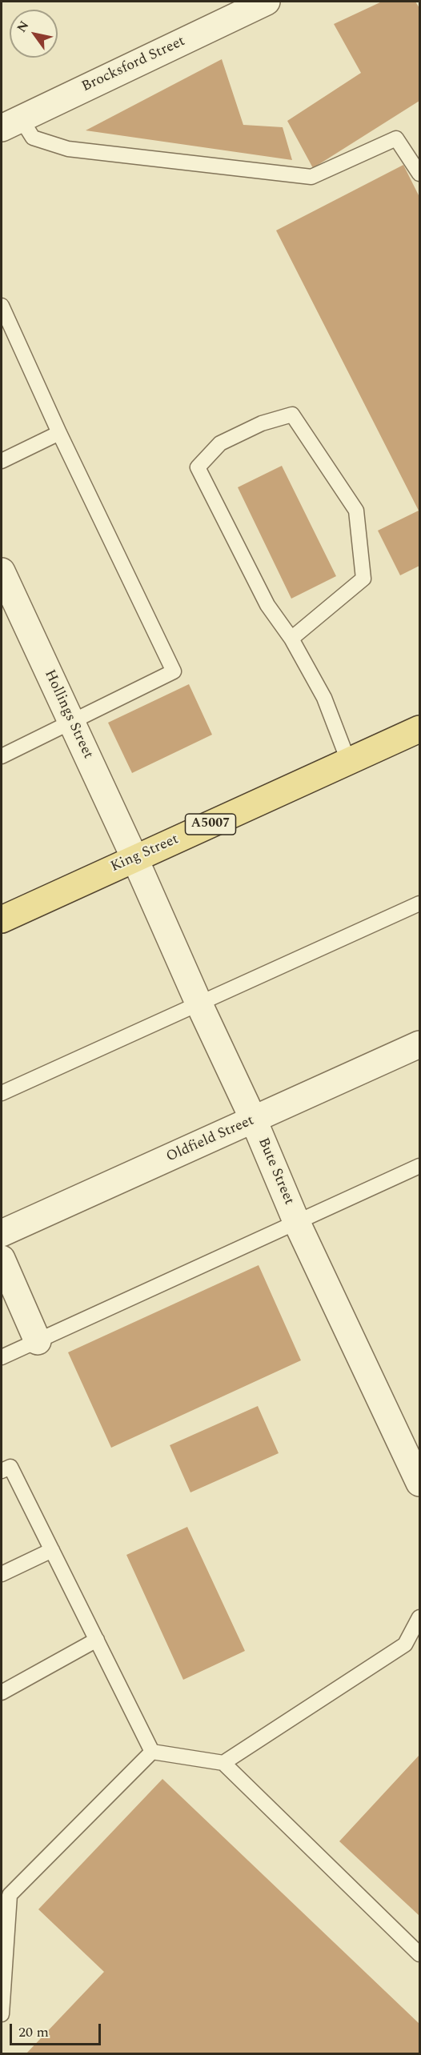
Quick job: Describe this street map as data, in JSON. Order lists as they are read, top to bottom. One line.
{"streets":{"main road":["A5007","King Street"],"street":["Brocksford Street","Hollings Street","Oldfield Street","Bute Street"]},"crossings":[["Hollings Street","King Street"],["Hollings Street","Bute Street"],["King Street","Bute Street"],["Oldfield Street","Bute Street"]],"scale_bar":"20 m","north":"top left"}
